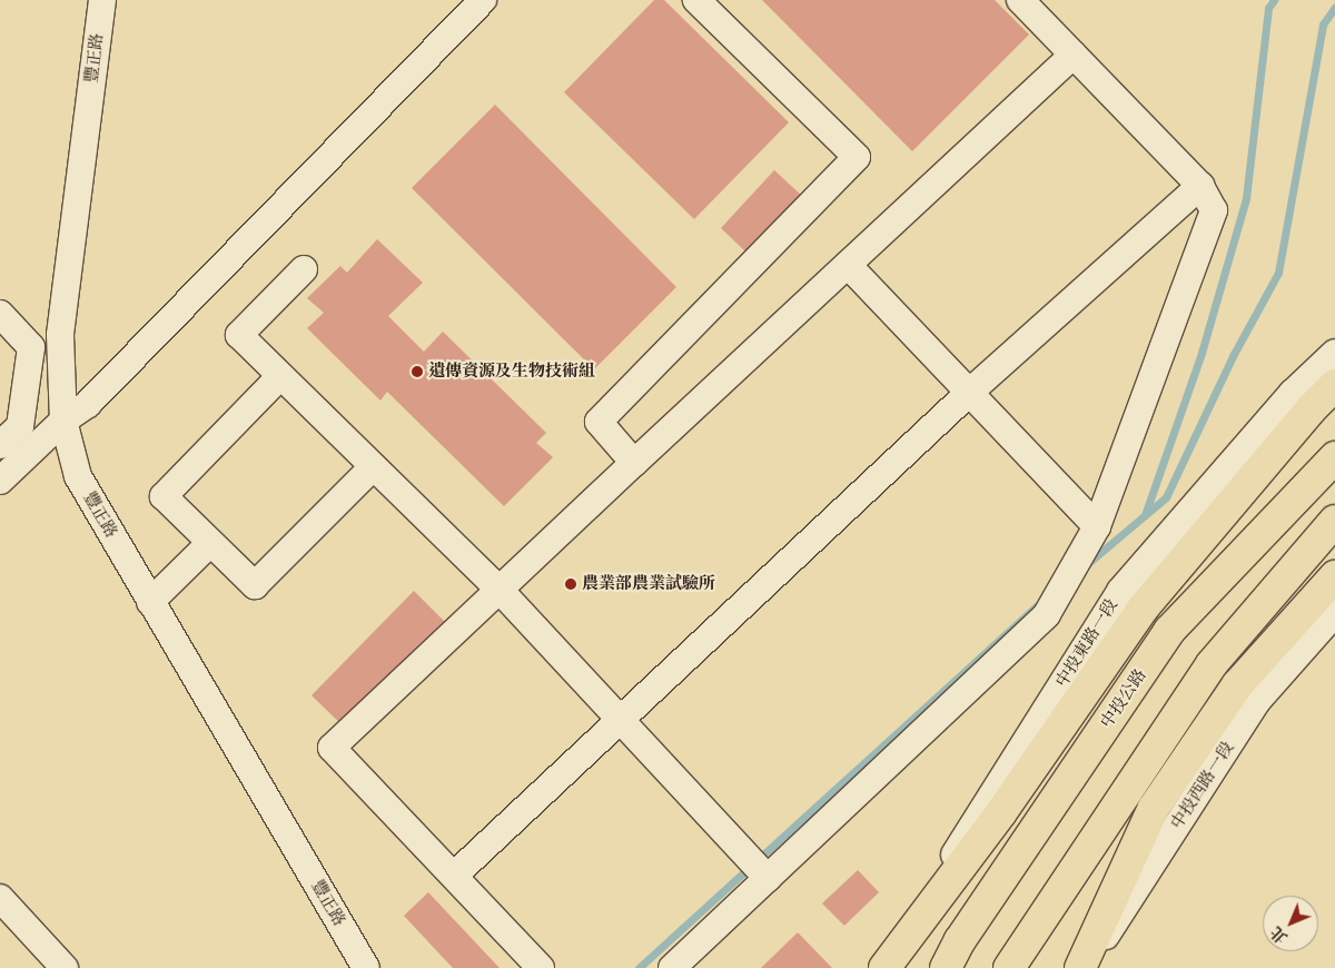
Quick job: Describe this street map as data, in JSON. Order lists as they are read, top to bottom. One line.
{"streets":{"main road":["中投公路"],"street":["豐正路","中投東路一段","中投西路一段"]},"places":["遺傳資源及生物技術組","農業部農業試驗所"],"north":"bottom left"}
